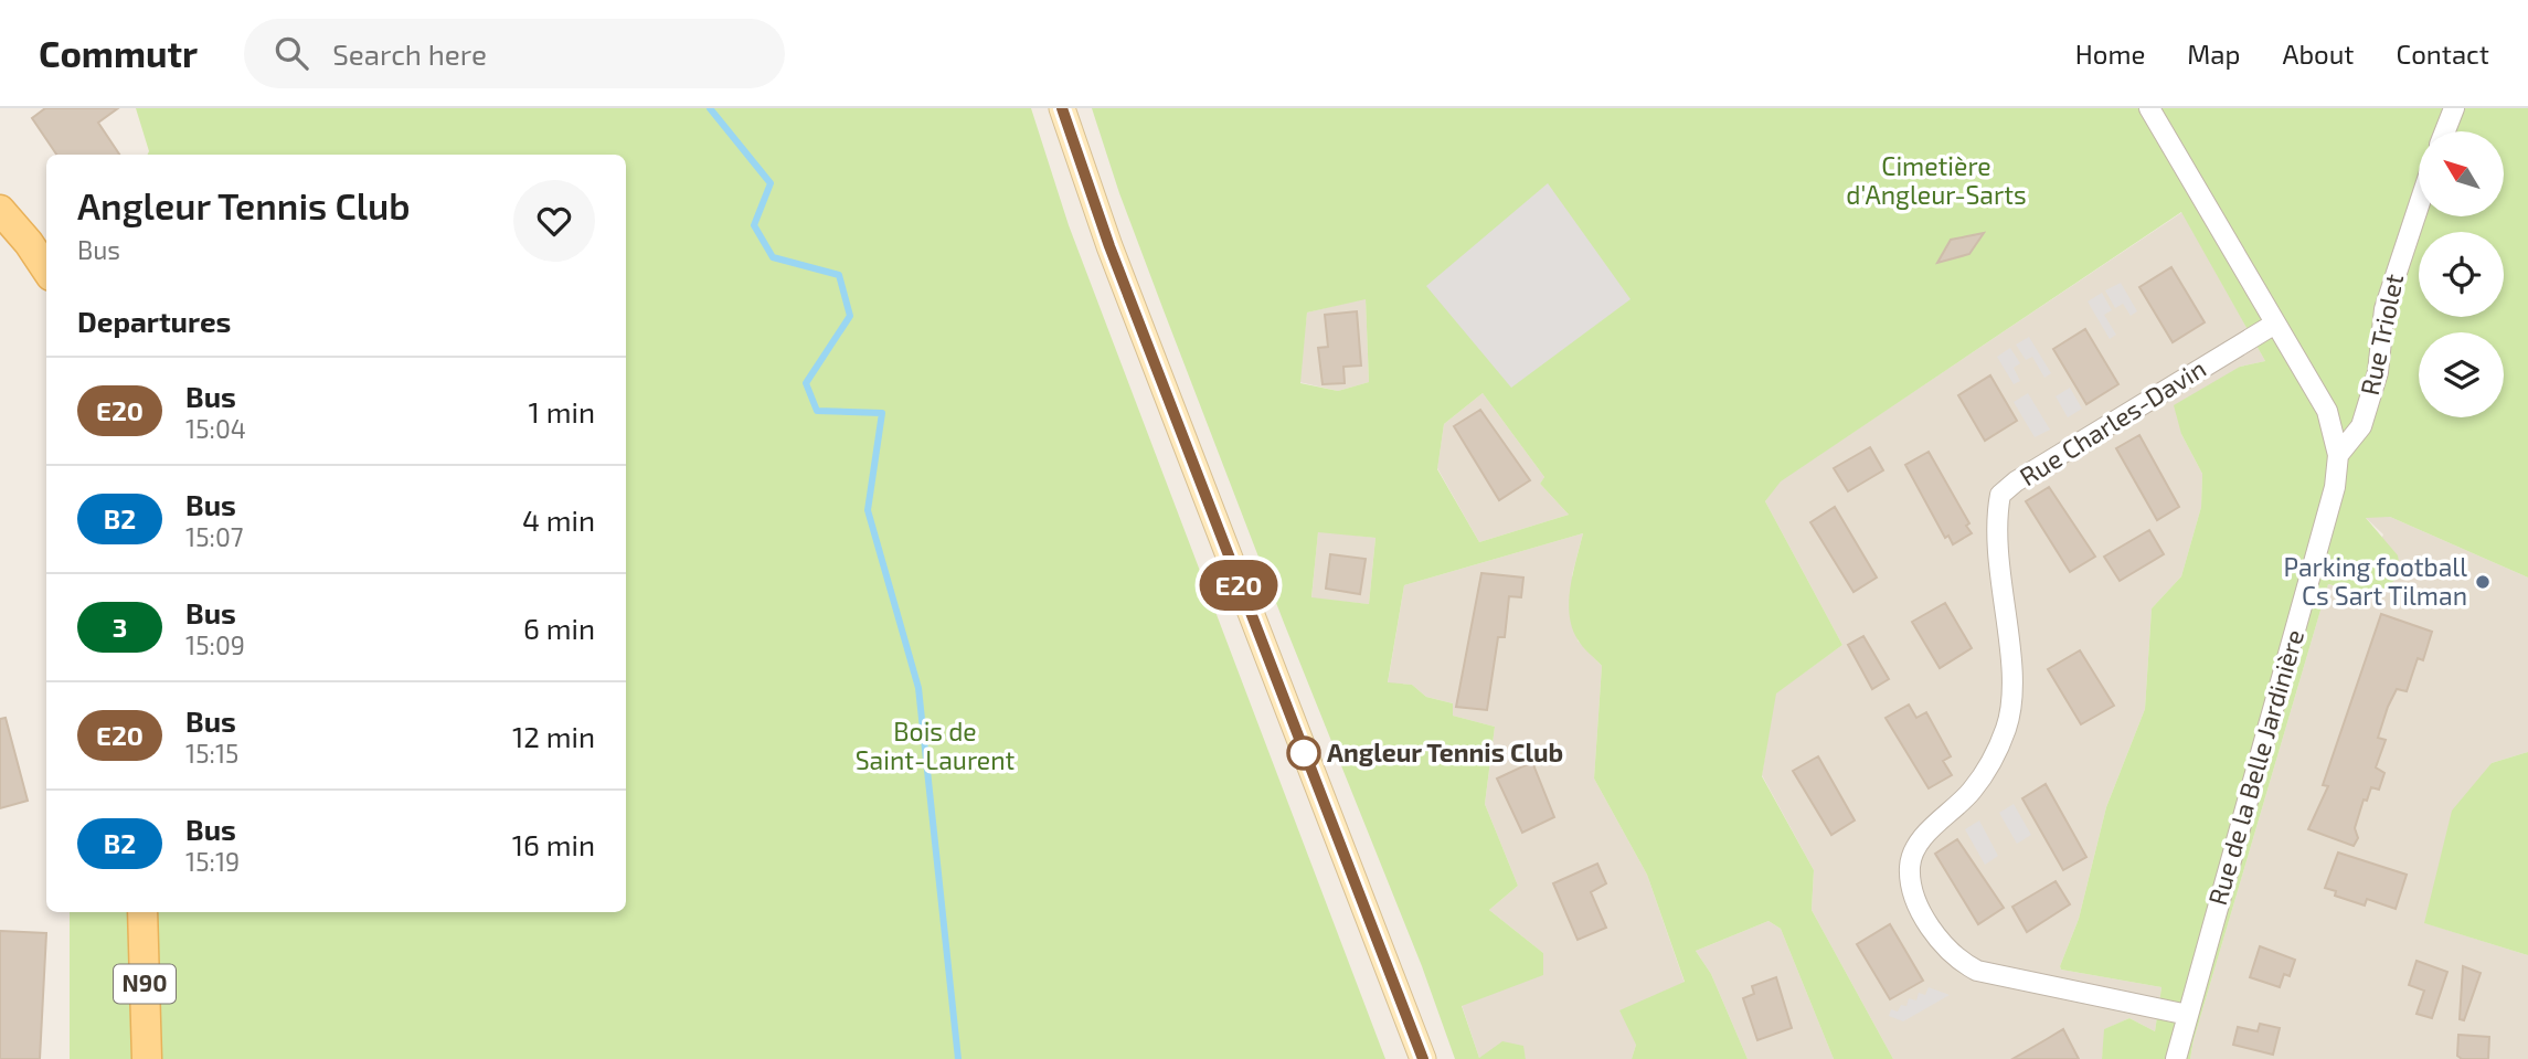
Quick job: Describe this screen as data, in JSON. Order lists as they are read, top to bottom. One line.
{"streets":{"main road":["N90"],"street":["Rue Triolet","Rue Charles-Davin","Rue de la Belle Jardinière"]},"crossings":[["Rue Triolet","Rue de la Belle Jardinière"],["Rue Charles-Davin","Rue de la Belle Jardinière"]],"parks":["Cimetière d'Angleur-Sarts","Bois de Saint-Laurent"],"places":["Parking football Cs Sart Tilman","Angleur Tennis Club"],"lines":["bus line E20"],"north":"top left","page":{"header":"Commutr","search":"Search here","nav":["Home","Map","About","Contact"],"on_map":"E20","heading":[["Angleur Tennis Club","Bus"],"Departures"],"list":[{"mark":"E20","name":"Bus","note":"15:04","value":"1 min"},{"mark":"B2","name":"Bus","note":"15:07","value":"4 min"},{"mark":"3","name":"Bus","note":"15:09","value":"6 min"},{"mark":"E20","name":"Bus","note":"15:15","value":"12 min"},{"mark":"B2","name":"Bus","note":"15:19","value":"16 min"}]}}
